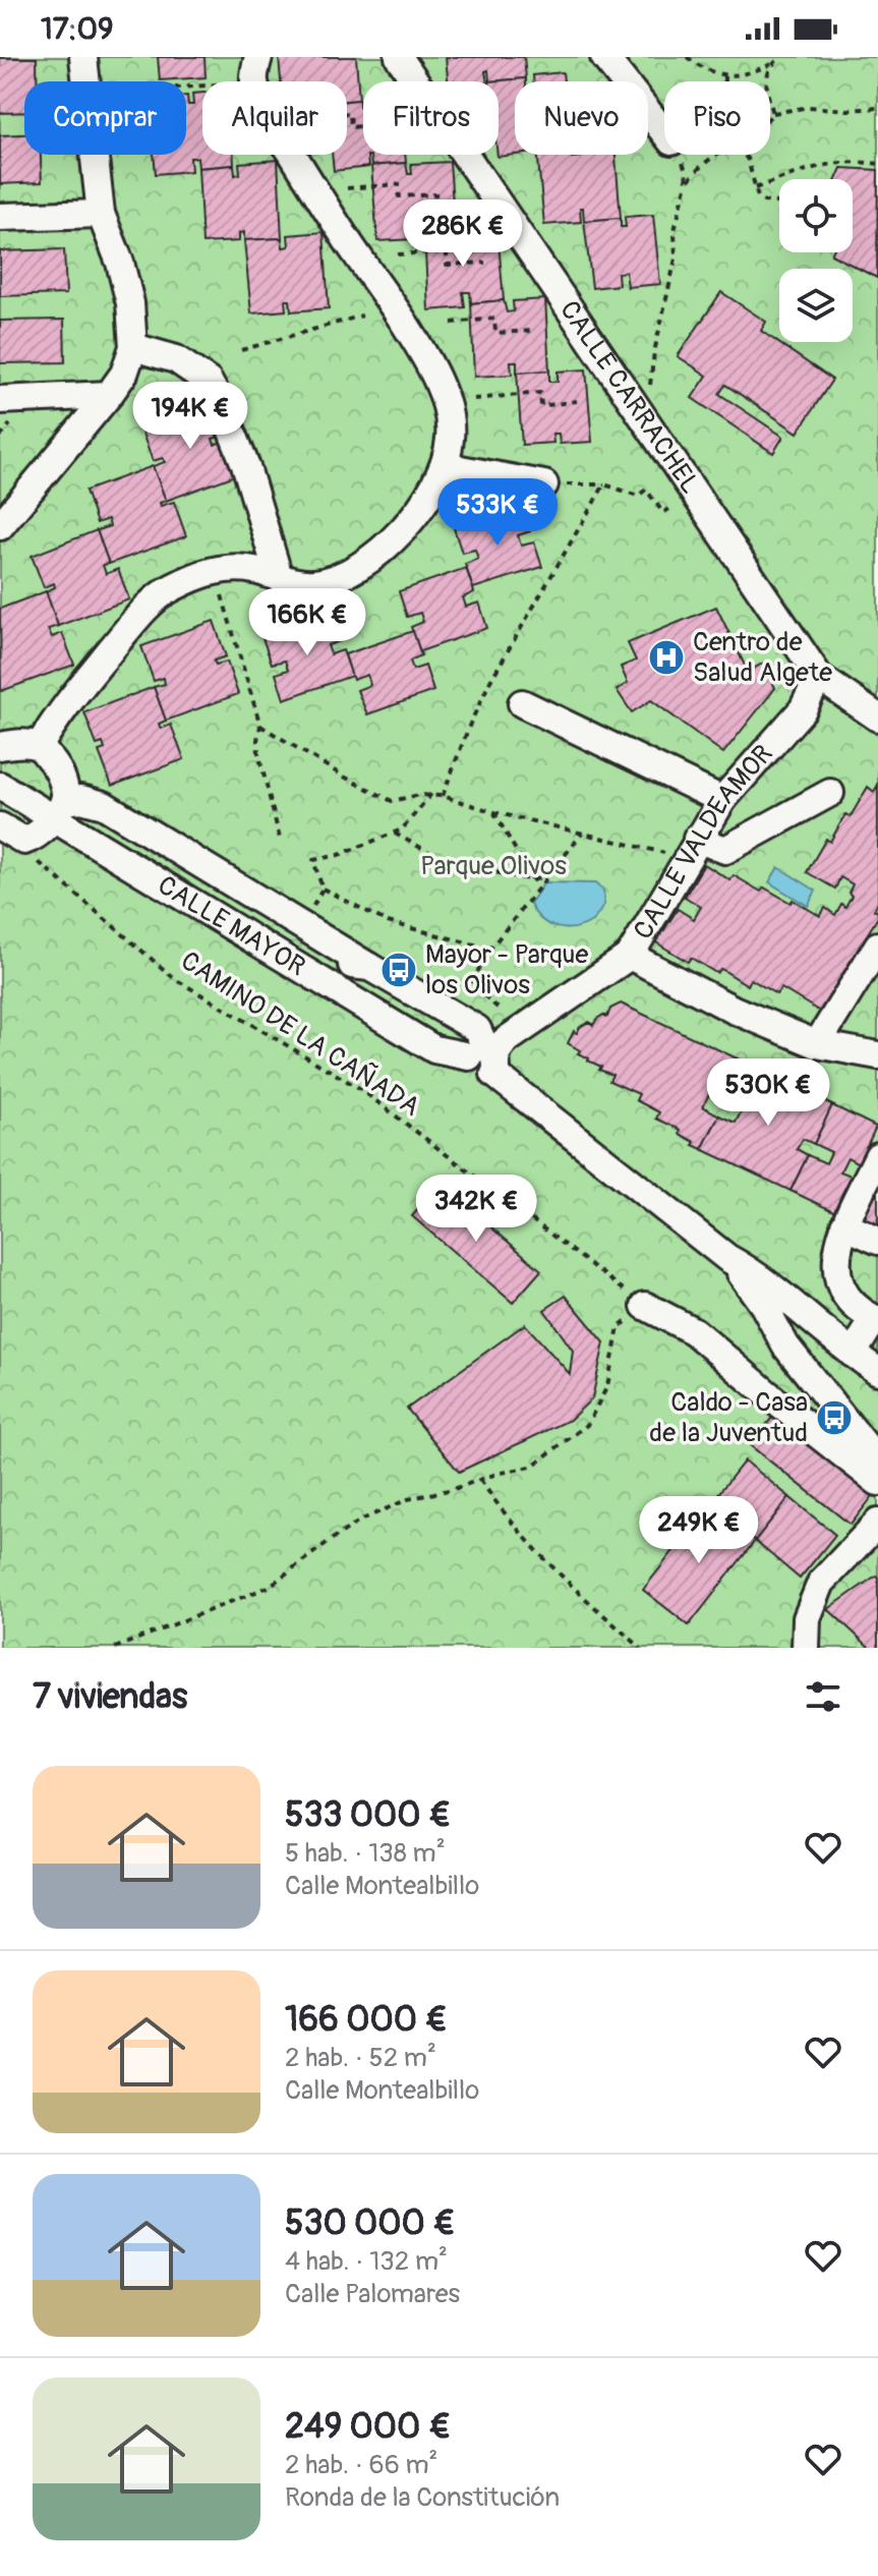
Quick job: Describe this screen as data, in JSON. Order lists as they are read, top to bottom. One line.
{"streets":{"street":["CALLE CARRACHEL","CALLE VALDEAMOR","CALLE MAYOR"],"path":["CAMINO DE LA CAÑADA"]},"crossings":[["CALLE CARRACHEL","CALLE VALDEAMOR"],["CALLE VALDEAMOR","CALLE MAYOR"]],"parks":["Parque Olivos"],"places":{"hospital":["Centro de Salud Algete"],"bus stop":["Mayor - Parque los Olivos","Caldo - Casa de la Juventud"]},"page":{"status":"17:09","chip":["Comprar","Alquilar","Filtros","Nuevo","Piso"],"price":["286K €","194K €","533K €","166K €","530K €","342K €","249K €"],"heading":"7 viviendas","list":[{"name":"533 000 €","note":"5 hab. · 138 m² · Calle Montealbillo"},{"name":"166 000 €","note":"2 hab. · 52 m² · Calle Montealbillo"},{"name":"530 000 €","note":"4 hab. · 132 m² · Calle Palomares"},{"name":"249 000 €","note":"2 hab. · 66 m² · Ronda de la Constitución"}]}}
